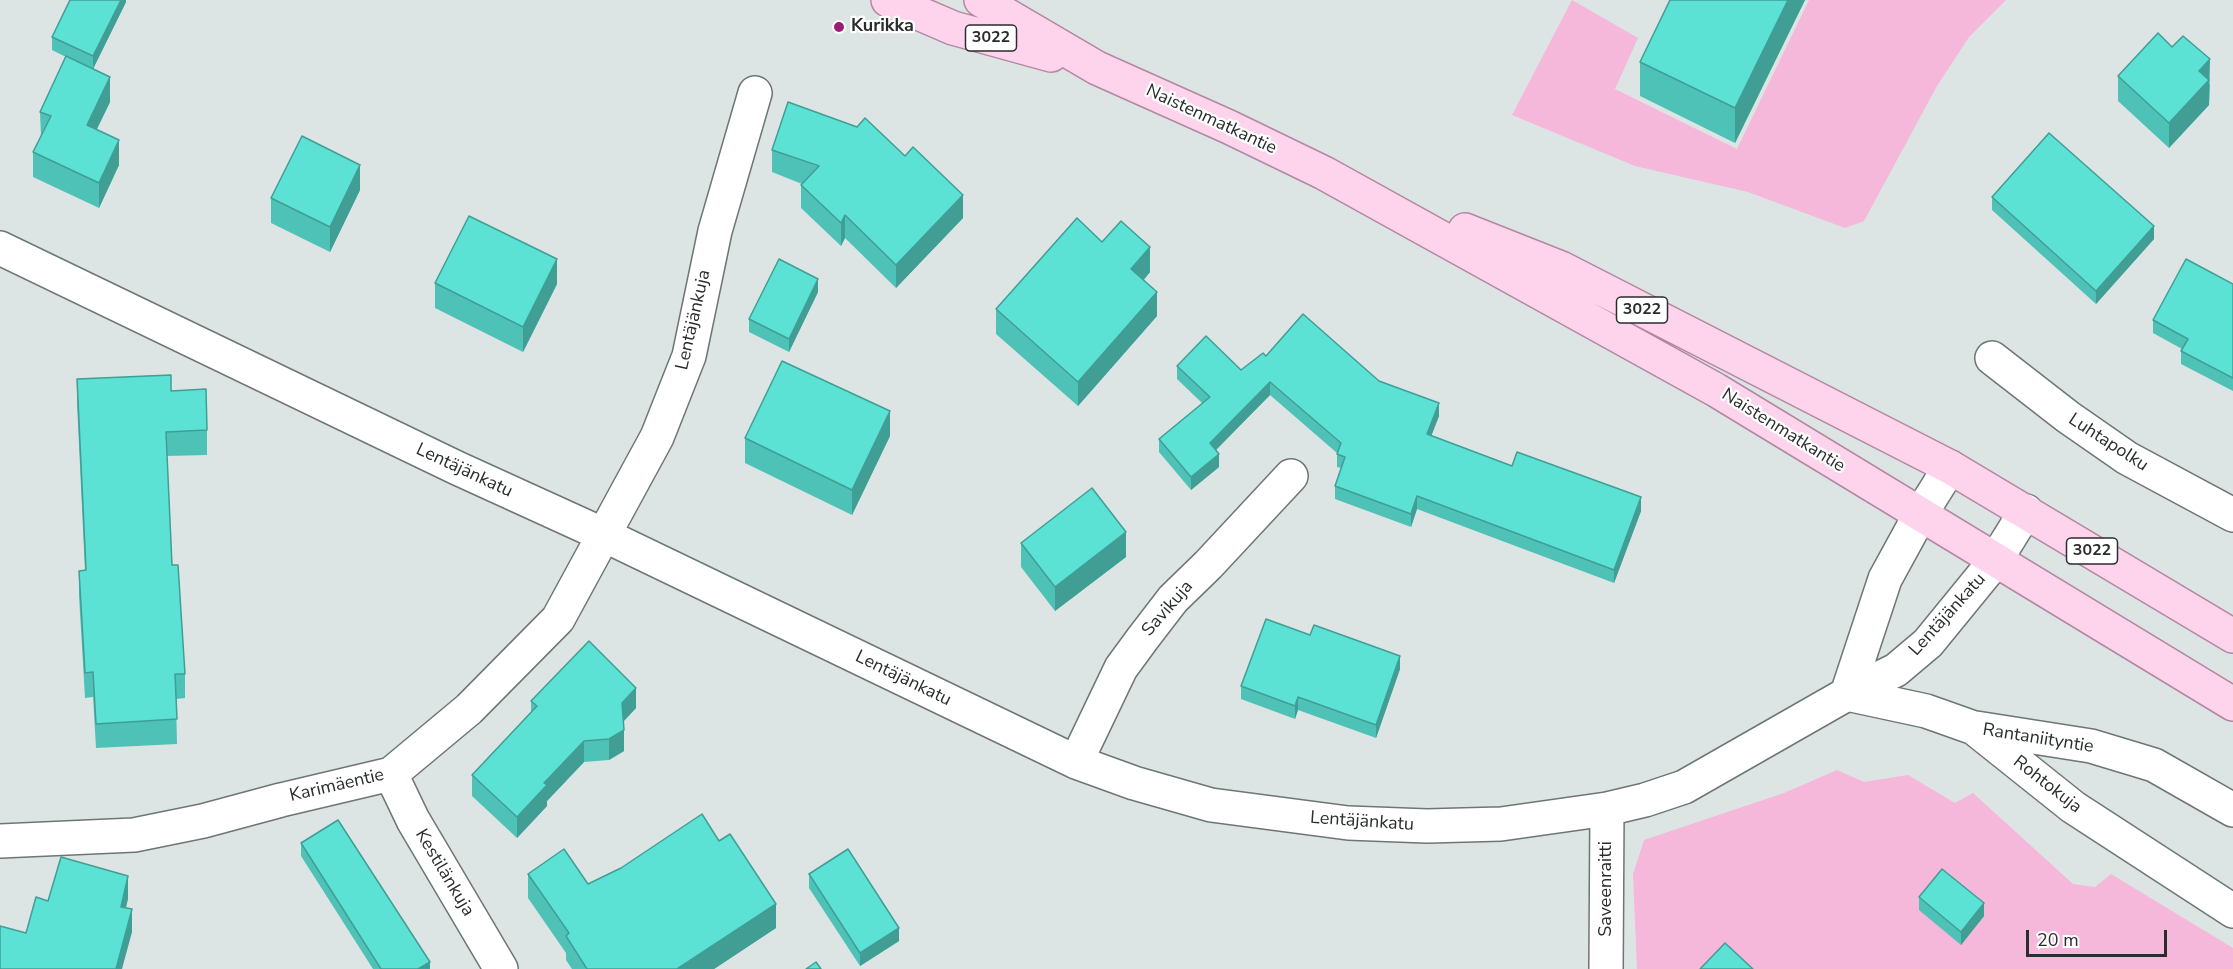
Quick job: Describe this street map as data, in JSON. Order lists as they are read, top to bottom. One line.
{"streets":{"main road":["3022","Naistenmatkantie"],"street":["Lentäjänkuja","Luhtapolku","Lentäjänkatu","Savikuja","Rantaniityntie","Rohtokuja","Karimäentie","Kestilänkuja","Saveenraitti"]},"crossings":[["Naistenmatkantie","Lentäjänkatu"],["Lentäjänkuja","Lentäjänkatu"],["Lentäjänkuja","Karimäentie"],["Lentäjänkatu","Savikuja"],["Lentäjänkatu","Rohtokuja"],["Lentäjänkatu","Karimäentie"],["Lentäjänkatu","Saveenraitti"],["Rantaniityntie","Rohtokuja"],["Karimäentie","Kestilänkuja"]],"places":["Kurikka"],"scale_bar":"20 m"}
